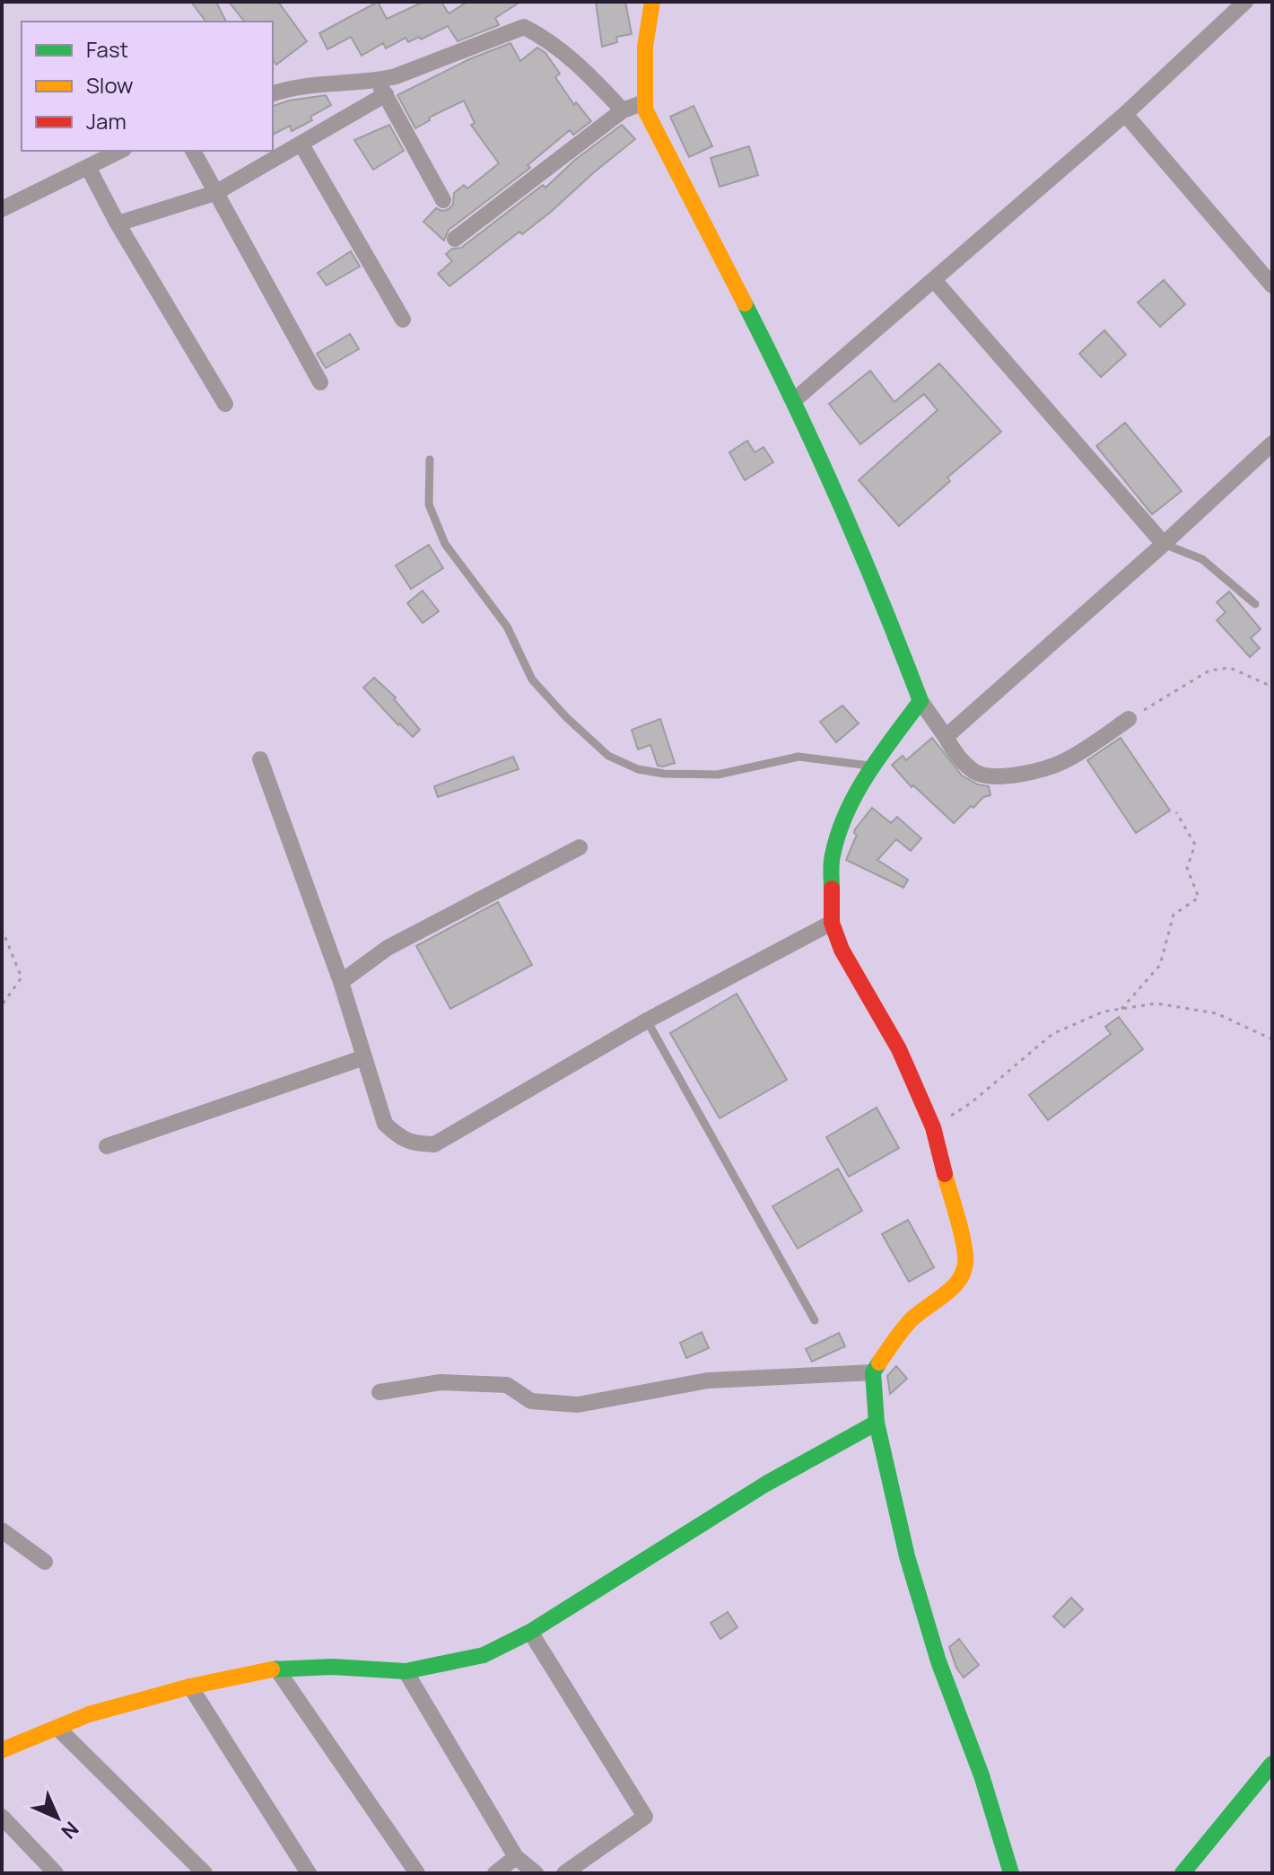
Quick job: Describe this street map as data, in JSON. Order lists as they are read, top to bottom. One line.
{"legend":["Fast","Slow","Jam"],"north":"bottom right"}
